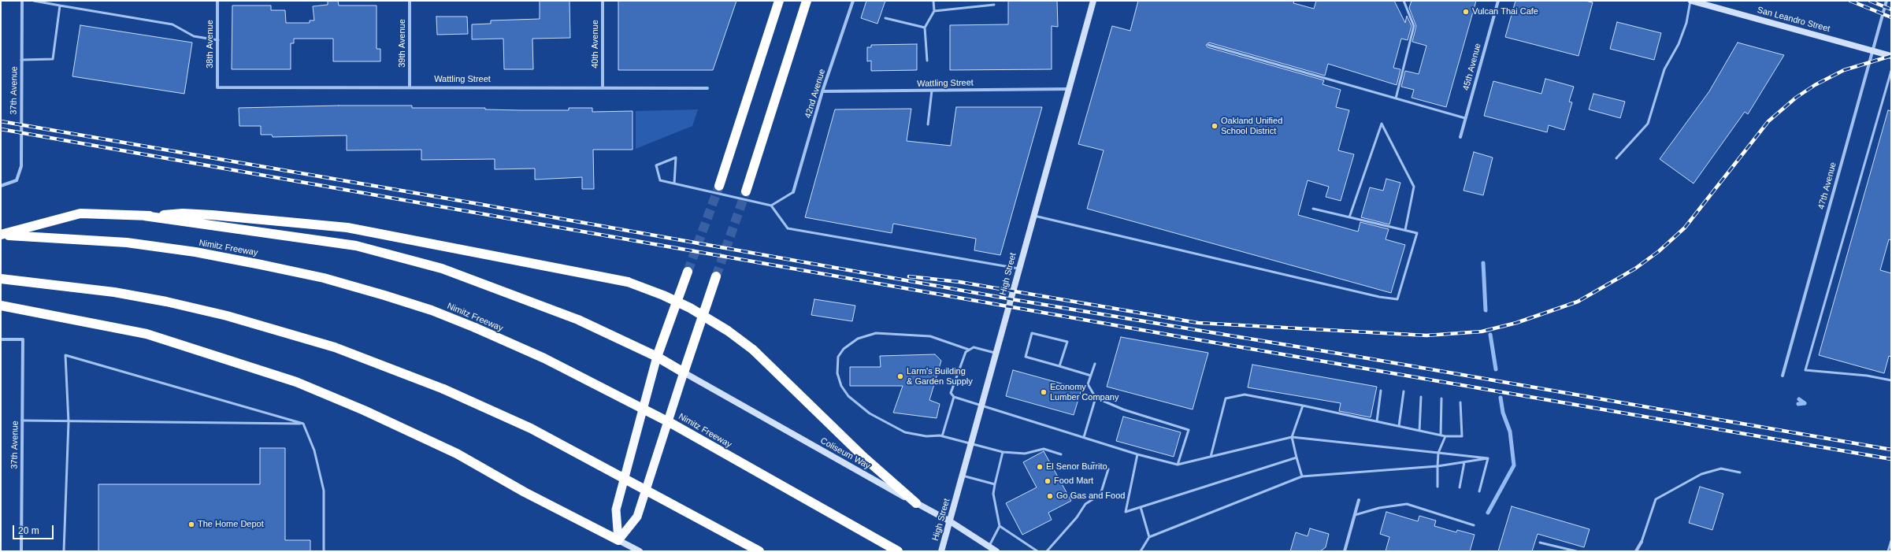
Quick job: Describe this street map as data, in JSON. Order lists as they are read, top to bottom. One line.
{"streets":{"highway":["Nimitz Freeway"],"main road":["San Leandro Street","High Street","Coliseum Way"],"street":["39th Avenue","38th Avenue","40th Avenue","45th Avenue","Wattling Street","37th Avenue","42nd Avenue","47th Avenue"]},"crossings":[["San Leandro Street","47th Avenue"],["39th Avenue","Wattling Street"],["38th Avenue","Wattling Street"],["40th Avenue","Wattling Street"],["Wattling Street","42nd Avenue"],["Wattling Street","High Street"],["High Street","Coliseum Way"]],"places":["Vulcan Thai Cafe","Oakland Unified School District","Larm's Building & Garden Supply","Economy Lumber Company","El Senor Burrito","Food Mart","Go Gas and Food","The Home Depot"],"scale_bar":"20 m"}
